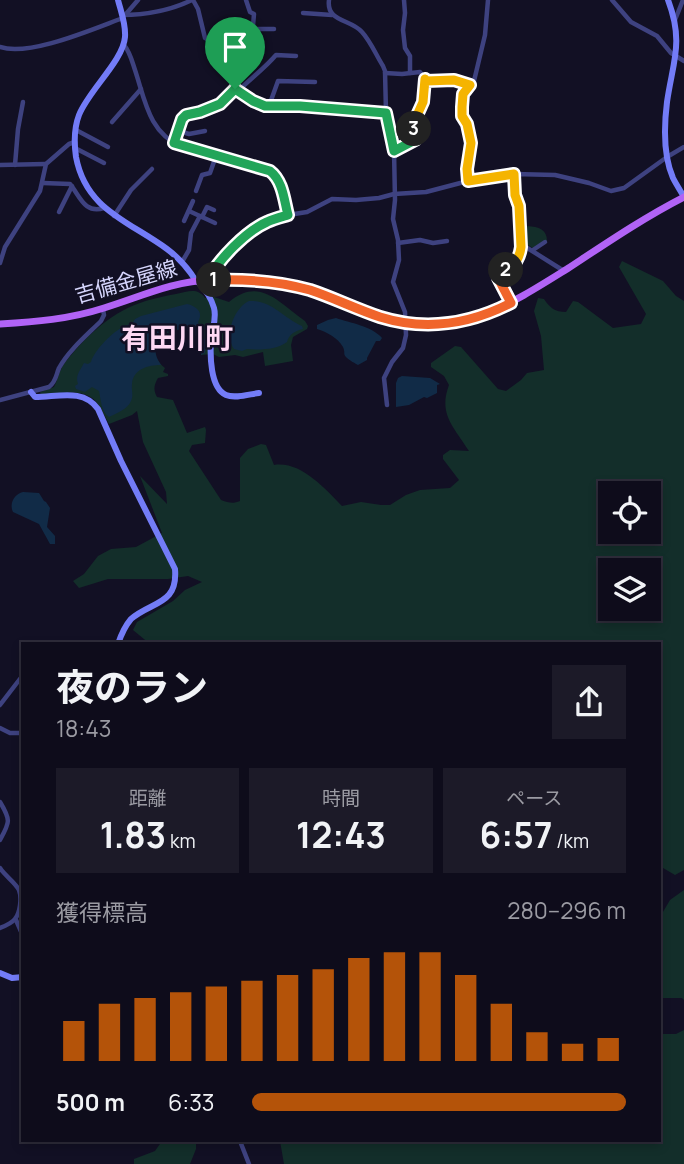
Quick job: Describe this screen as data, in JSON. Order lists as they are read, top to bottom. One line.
{"streets":{"main road":["吉備金屋線"]},"districts":["有田川町"],"page":{"pins":["3","2","1"],"heading":["夜のラン","18:43"],"stats":[["距離","1.83 km"],["時間","12:43"],["ペース","6:57 /km"]],"chart":["獲得標高","280–296 m"],"list":[{"name":"500 m","note":"6:33"}]}}
